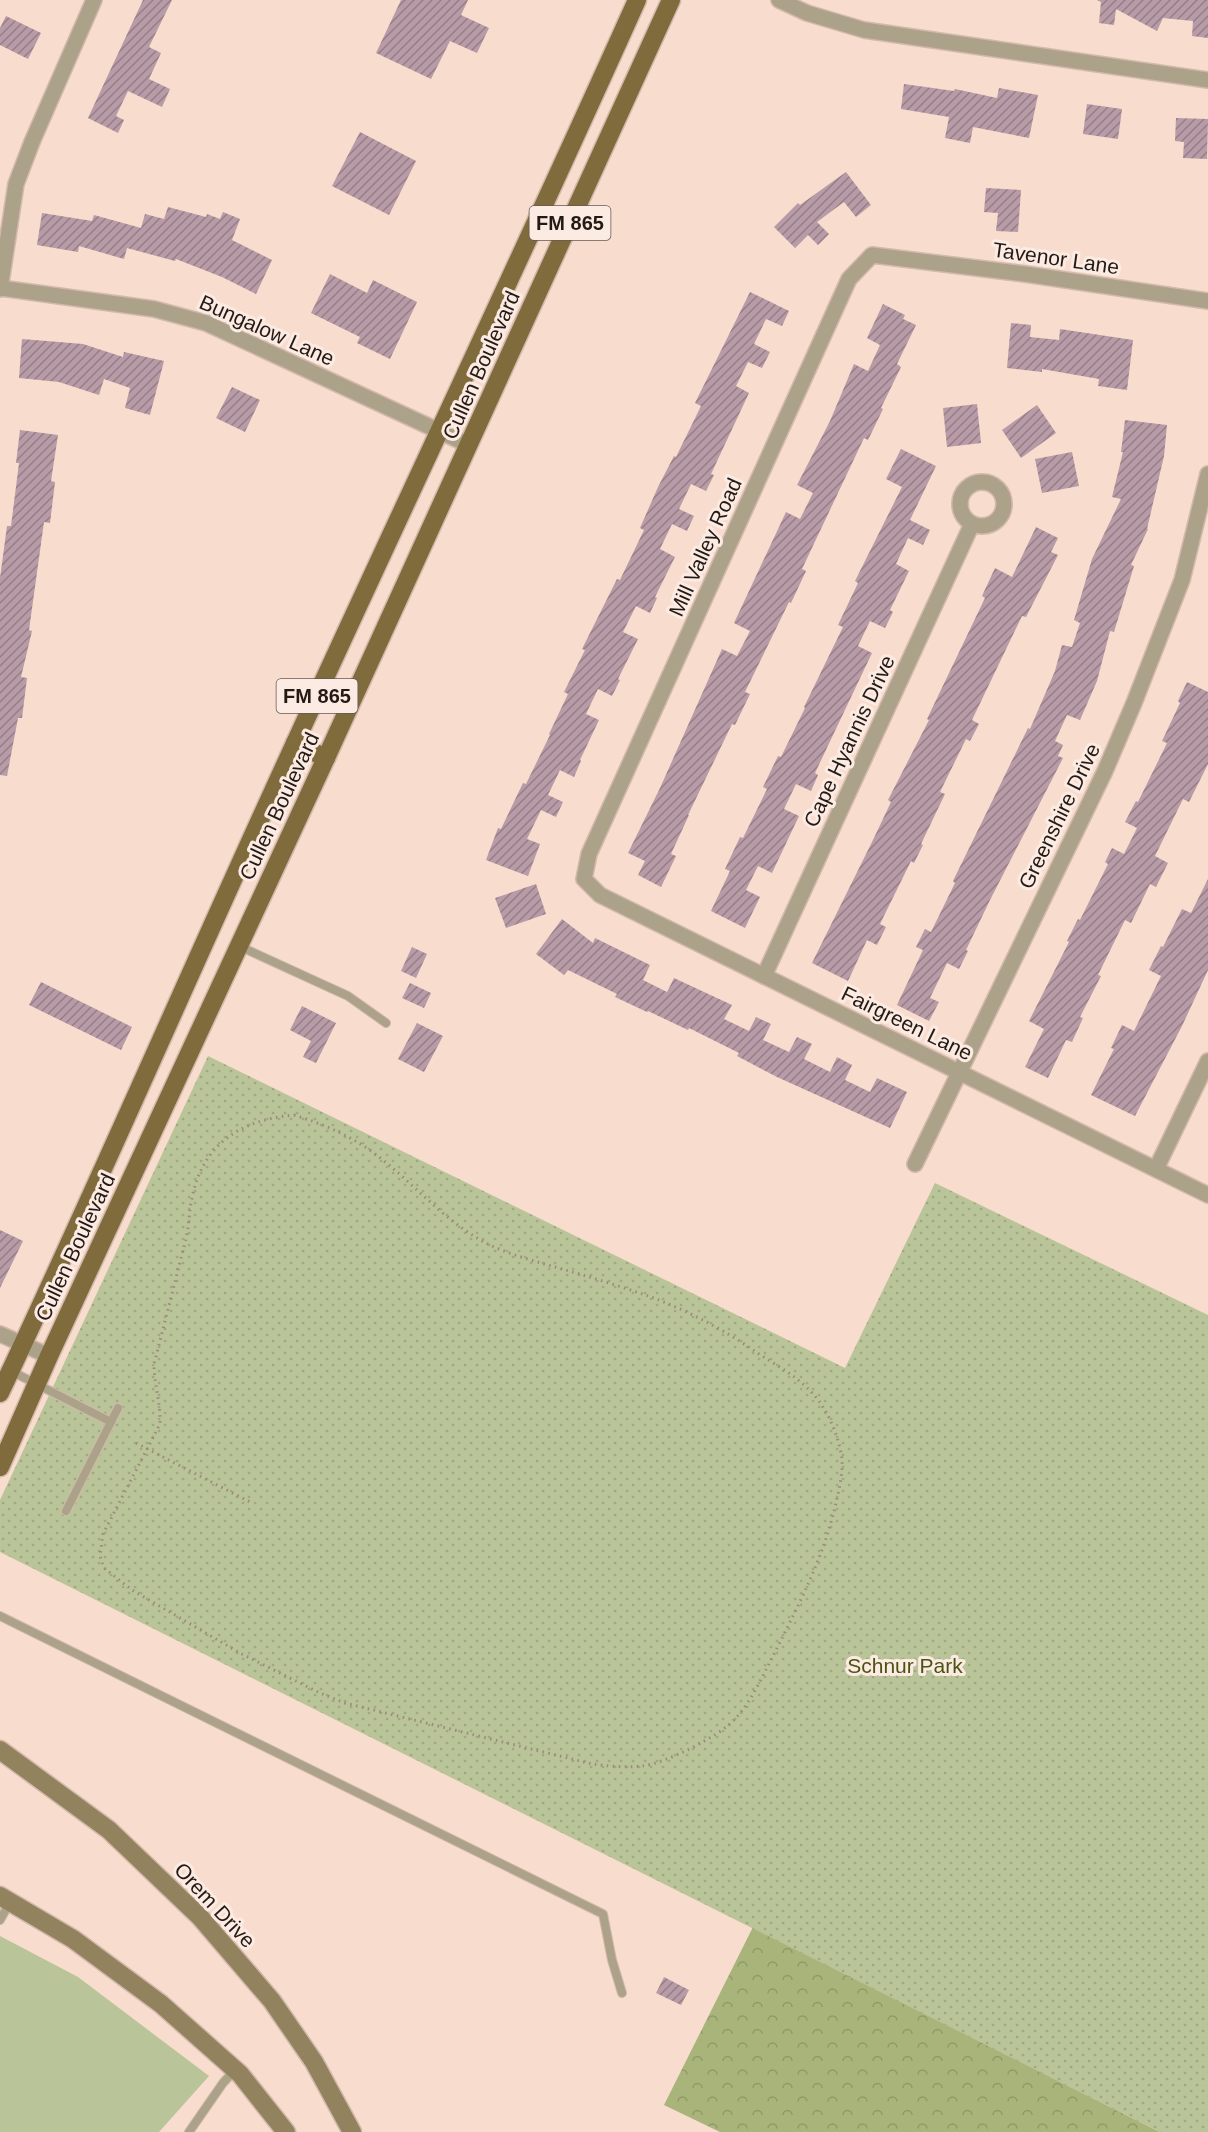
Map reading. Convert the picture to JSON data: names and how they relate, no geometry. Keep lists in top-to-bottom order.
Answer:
{
  "streets": {
    "main road": ["FM 865", "Cullen Boulevard", "Orem Drive"],
    "street": [
      "Tavenor Lane",
      "Bungalow Lane",
      "Mill Valley Road",
      "Cape Hyannis Drive",
      "Greenshire Drive",
      "Fairgreen Lane"
    ]
  },
  "crossings": [
    ["Tavenor Lane", "Mill Valley Road"],
    ["Bungalow Lane", "Cullen Boulevard"],
    ["Mill Valley Road", "Fairgreen Lane"],
    ["Cape Hyannis Drive", "Fairgreen Lane"],
    ["Greenshire Drive", "Fairgreen Lane"]
  ],
  "parks": ["Schnur Park"]
}
